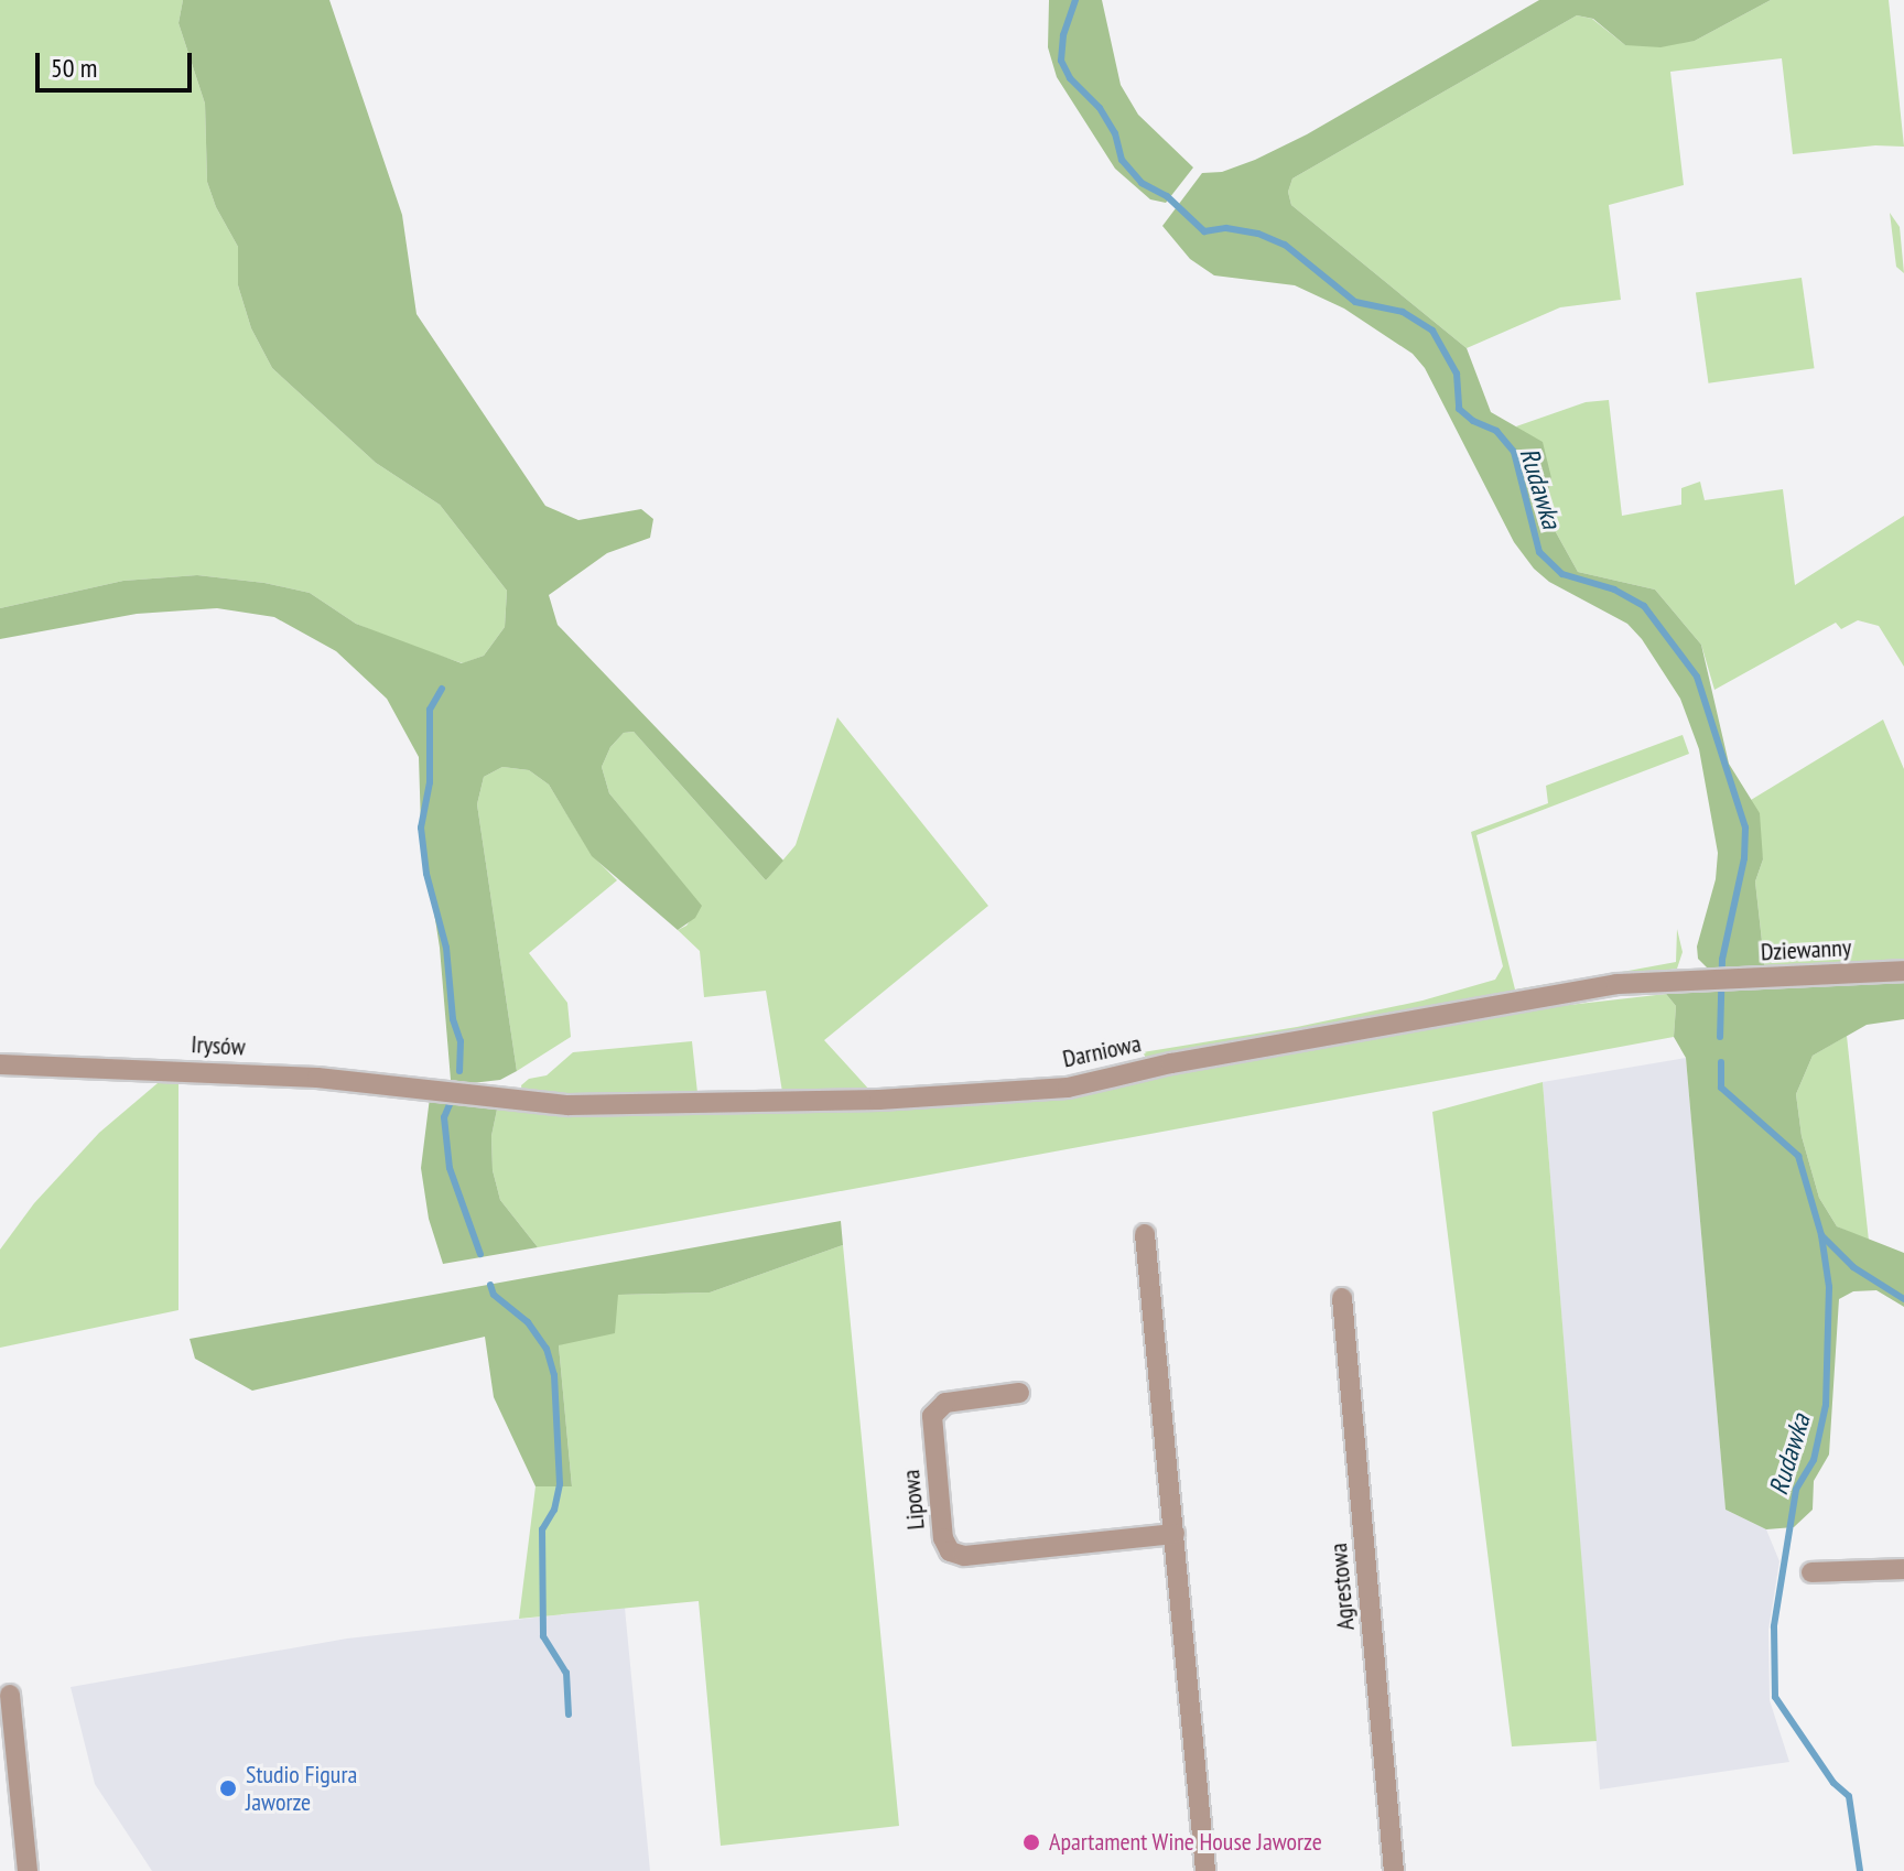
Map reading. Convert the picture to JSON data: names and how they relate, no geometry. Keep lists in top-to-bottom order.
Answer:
{
  "streets": {
    "street": [
      "Dziewanny",
      "Irysów",
      "Darniowa",
      "Lipowa",
      "Agrestowa"
    ]
  },
  "crossings": [
    ["Dziewanny", "Darniowa"],
    ["Irysów", "Darniowa"]
  ],
  "water": ["Rudawka"],
  "places": ["Studio Figura Jaworze", "Apartament Wine House Jaworze"],
  "scale_bar": "50 m"
}
